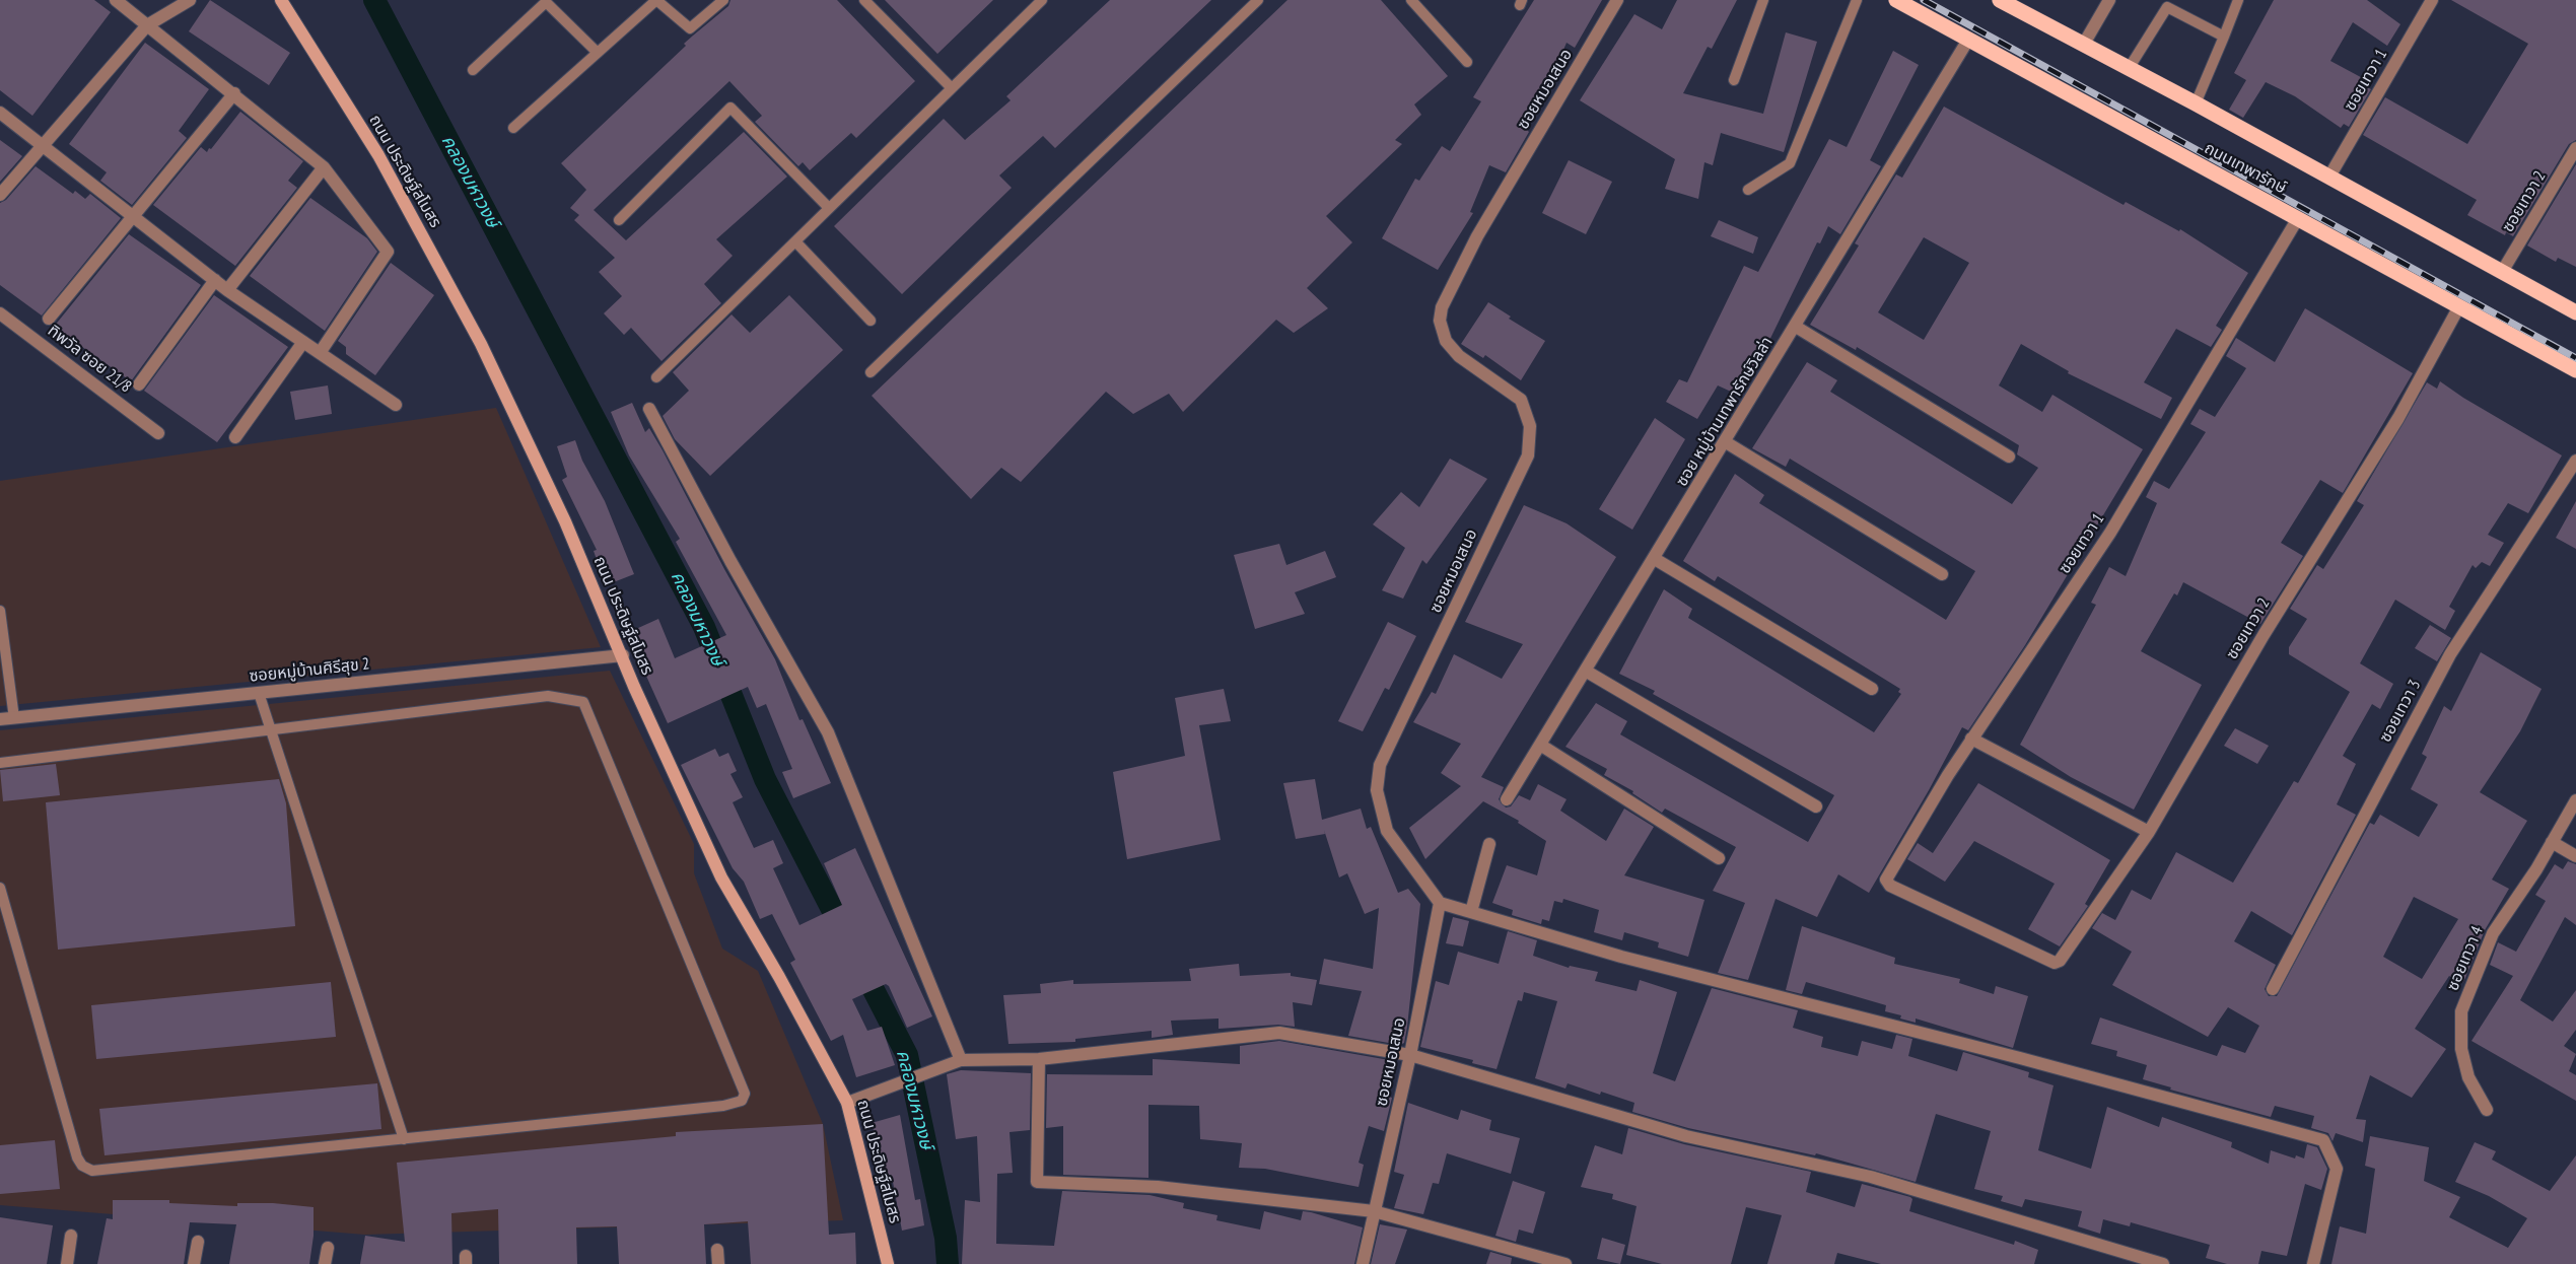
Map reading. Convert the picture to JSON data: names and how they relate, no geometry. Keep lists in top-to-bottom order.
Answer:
{
  "streets": {
    "main road": ["ถนนเทพารักษ์"],
    "street": [
      "ซอยเทวา 1",
      "ซอยหมอเสนอ",
      "ถนน ประดิษฐ์สโมสร",
      "ซอยเทวา 2",
      "ทิพวัล ซอย 21/8",
      "ซอย หมู่บ้านเทพารักษ์วิลล่า",
      "ซอยหมู่บ้านศิรีสุข 2",
      "ซอยเทวา 3",
      "ซอยเทวา 4"
    ]
  },
  "crossings": [
    ["ซอยเทวา 1", "ถนนเทพารักษ์"],
    ["ซอยเทวา 1", "ซอยเทวา 2"],
    ["ถนนเทพารักษ์", "ซอยเทวา 2"],
    ["ถนนเทพารักษ์", "ซอย หมู่บ้านเทพารักษ์วิลล่า"],
    ["ถนน ประดิษฐ์สโมสร", "ซอยหมู่บ้านศิรีสุข 2"]
  ],
  "water": ["คลองมหาวงษ์"]
}
